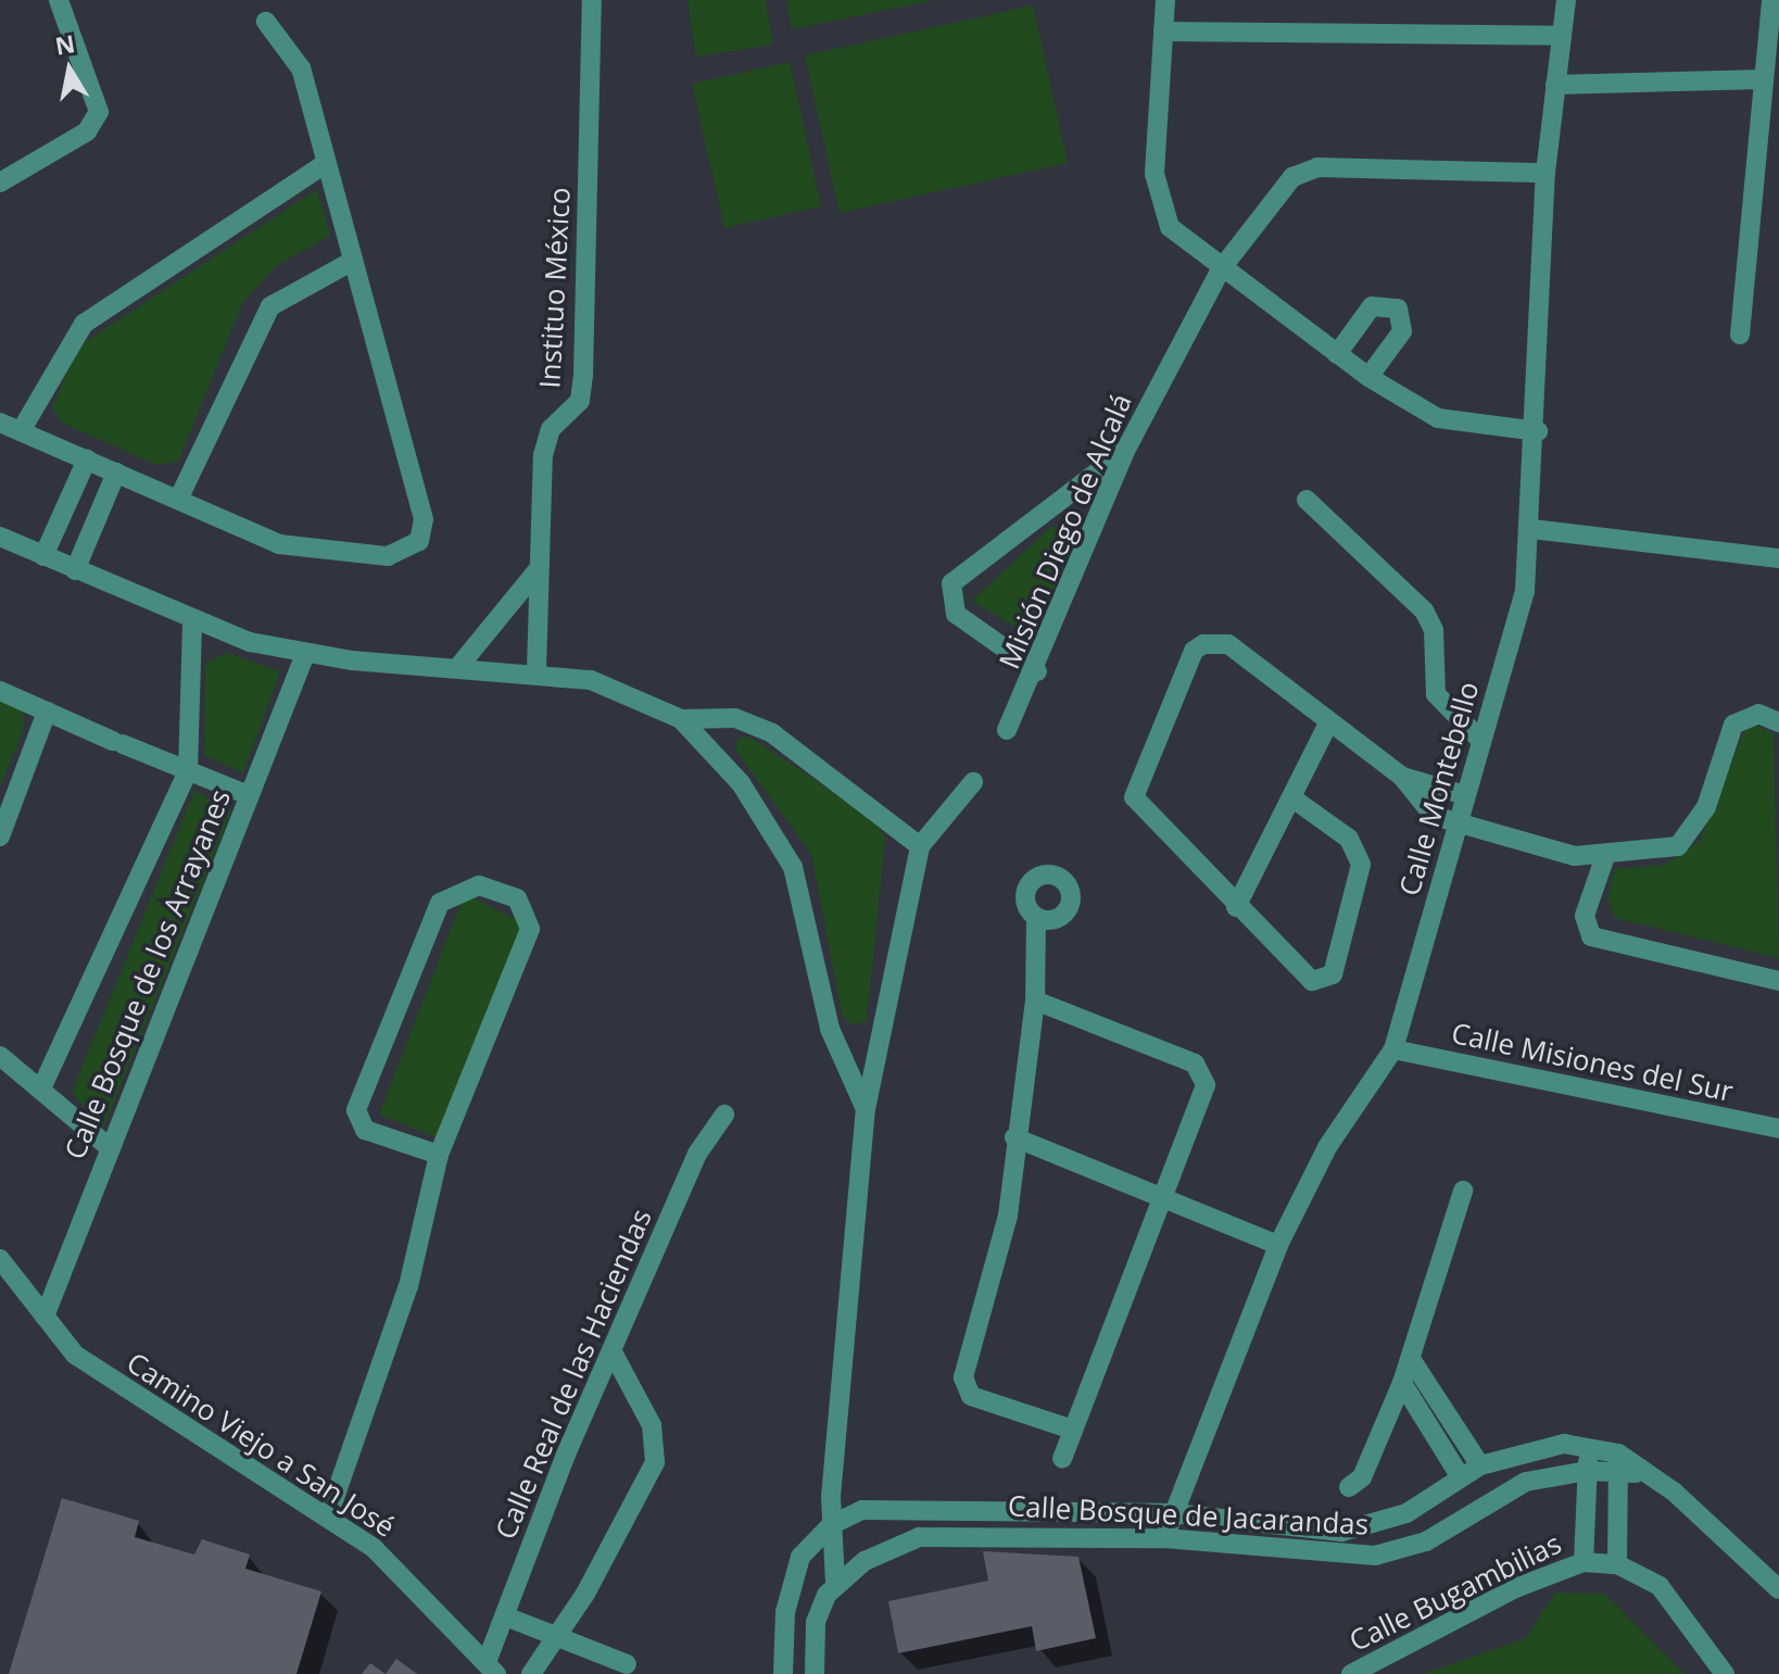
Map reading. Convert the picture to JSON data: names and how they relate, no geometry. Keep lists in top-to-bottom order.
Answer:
{
  "streets": {
    "street": [
      "Instituo México",
      "Misión Diego de Alcalá",
      "Calle Montebello",
      "Calle Bosque de los Arrayanes",
      "Calle Misiones del Sur",
      "Calle Real de las Haciendas",
      "Camino Viejo a San José",
      "Calle Bosque de Jacarandas",
      "Calle Bugambilias"
    ]
  },
  "crossings": [
    ["Misión Diego de Alcalá", "Calle Montebello"],
    ["Calle Montebello", "Calle Misiones del Sur"],
    ["Calle Montebello", "Calle Bosque de Jacarandas"],
    ["Calle Bosque de los Arrayanes", "Camino Viejo a San José"],
    ["Calle Real de las Haciendas", "Camino Viejo a San José"]
  ],
  "north": "top"
}
